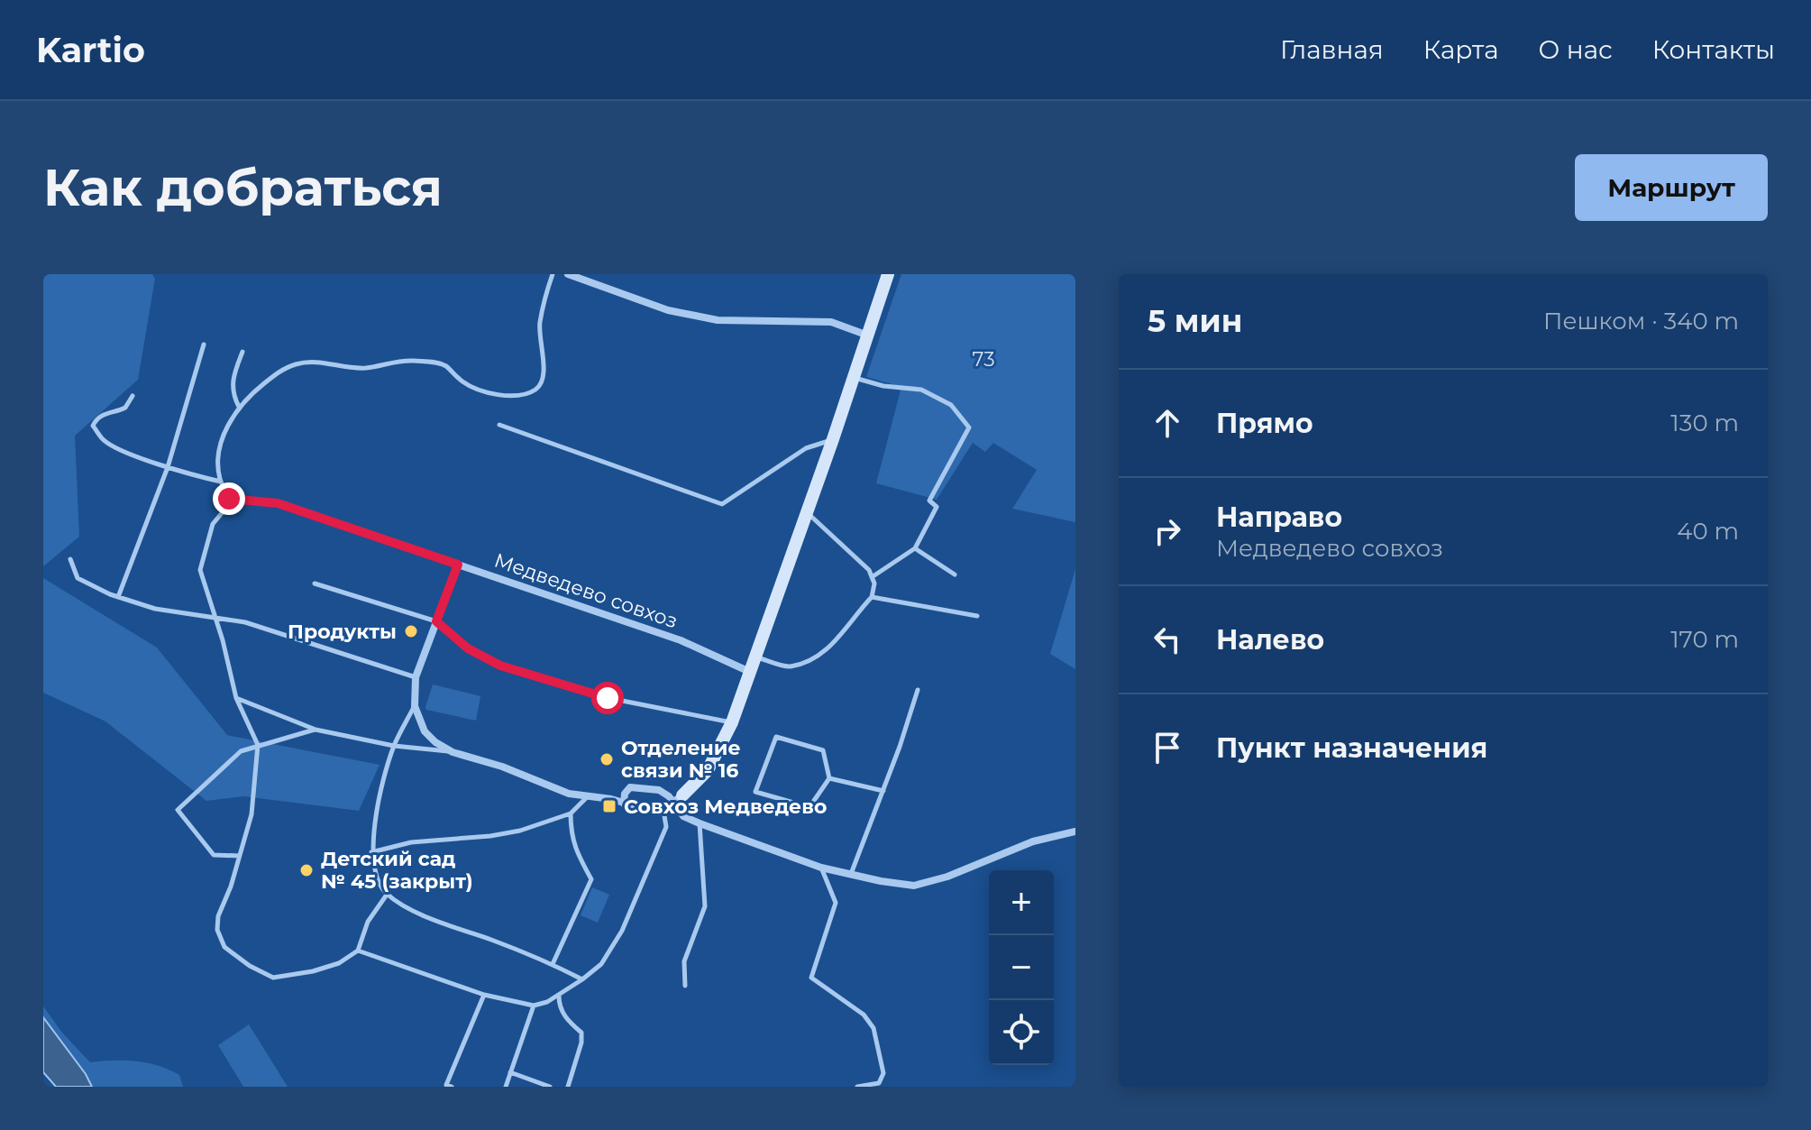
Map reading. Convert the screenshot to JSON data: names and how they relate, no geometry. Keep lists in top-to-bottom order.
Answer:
{
  "streets": {
    "street": ["Медведево совхоз"]
  },
  "parks": ["73"],
  "places": {
    "other": ["Продукты", "Отделение связи № 16", "Детский сад № 45 (закрыт)"],
    "transit": ["Совхоз Медведево"]
  },
  "page": {
    "header": "Kartio",
    "nav": [
      "Главная",
      "Карта",
      "О нас",
      "Контакты"
    ],
    "buttons": "Маршрут",
    "title": "Как добраться",
    "heading": ["5 мин", "Пешком · 340 m"],
    "list": [
      ["Прямо", "130 m"],
      ["Направо", "Медведево совхоз", "40 m"],
      ["Налево", "170 m"],
      "Пункт назначения"
    ],
    "map_buttons": ["+", "−"]
  }
}
